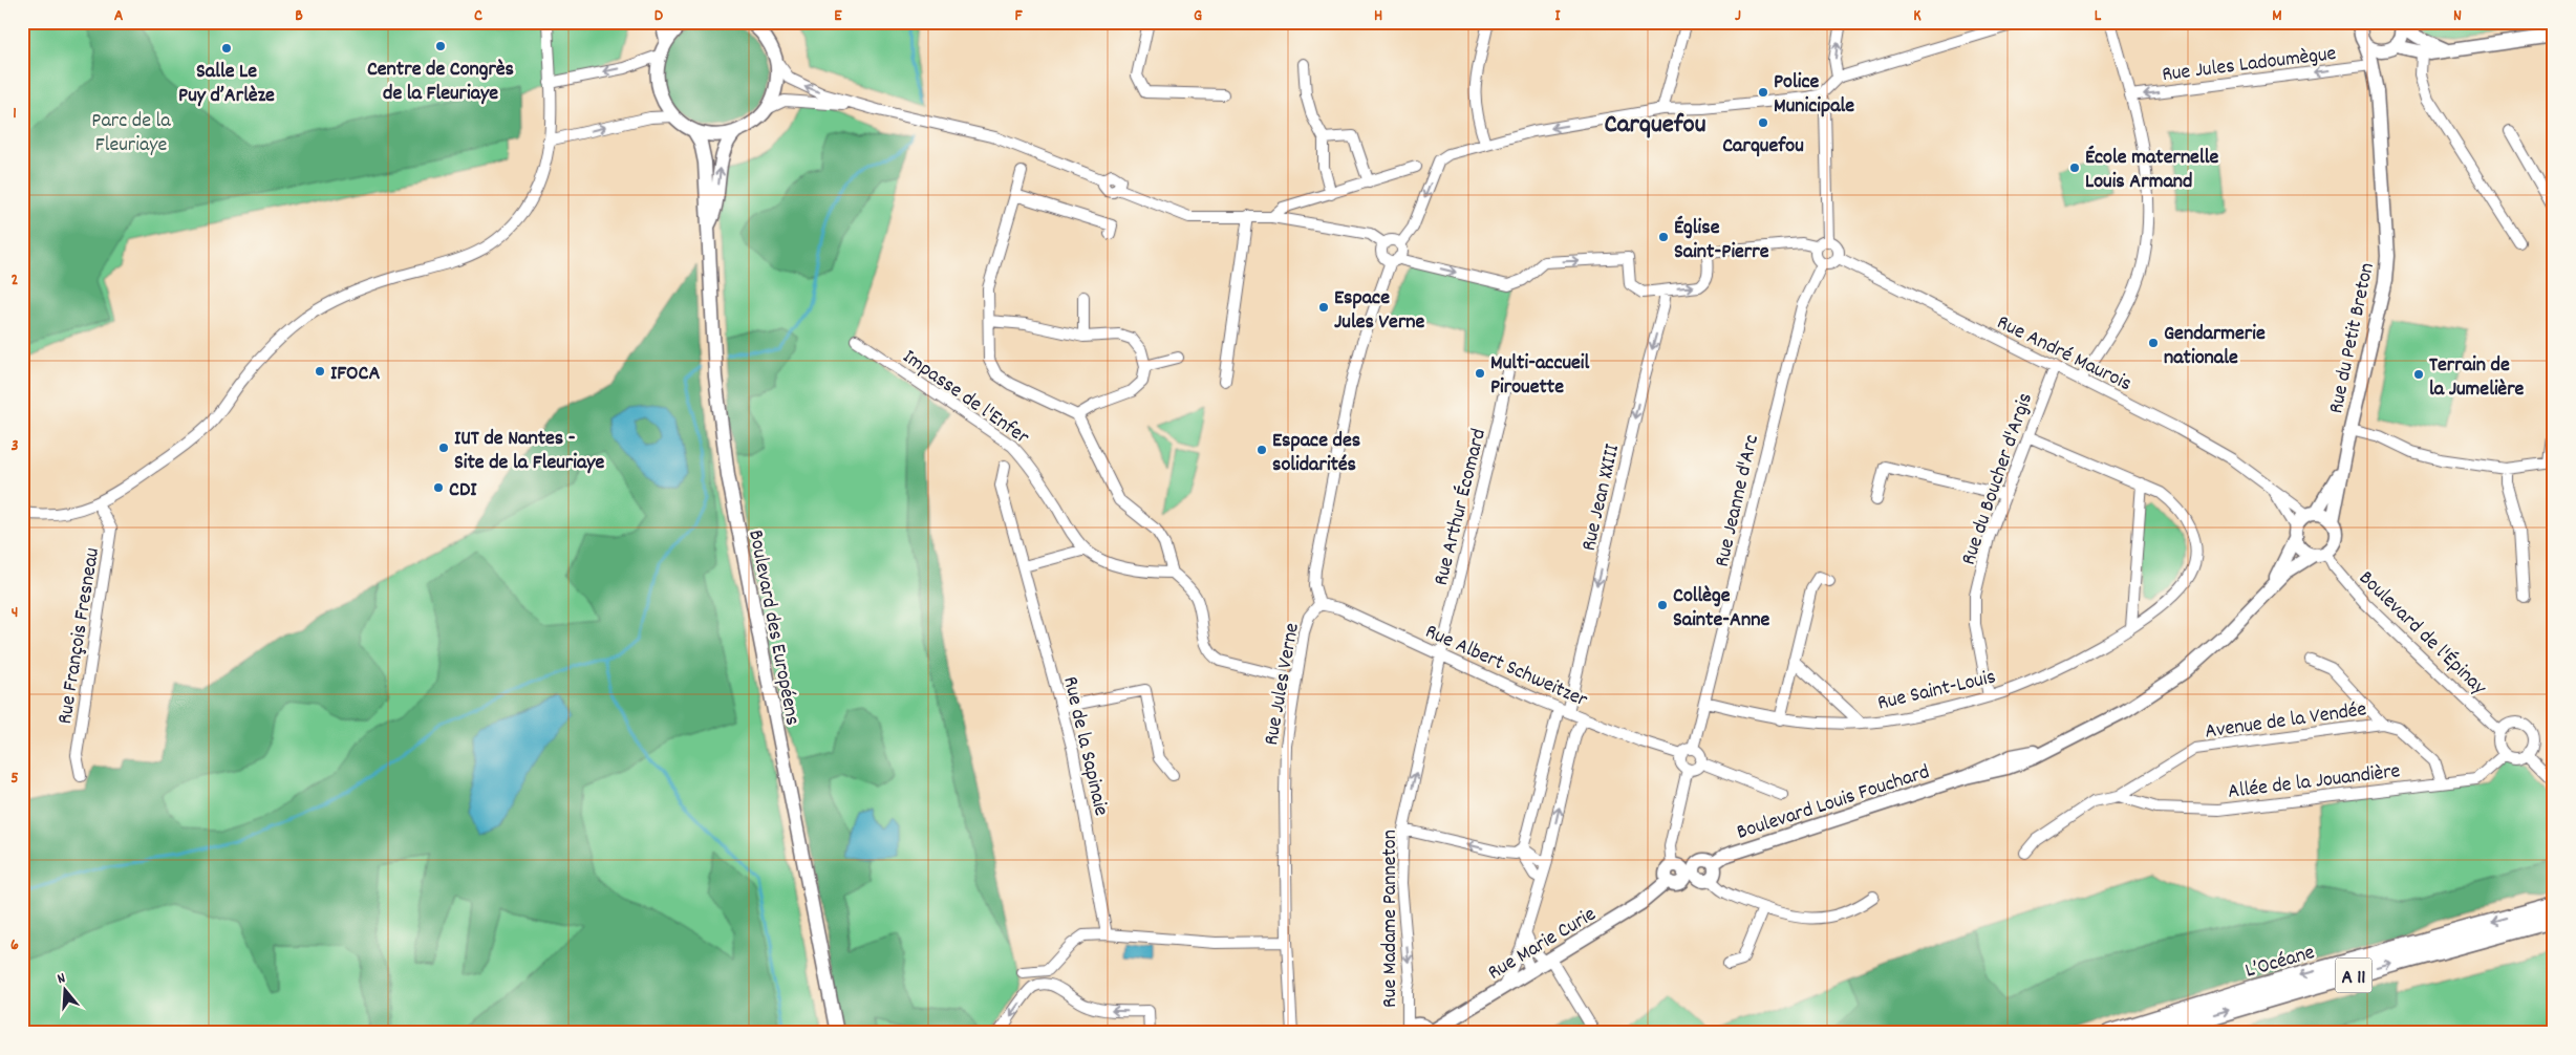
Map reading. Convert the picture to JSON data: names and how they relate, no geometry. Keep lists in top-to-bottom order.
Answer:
{
  "streets": {
    "highway": ["L’Océane", "A 11"],
    "main road": [
      "Rue du Petit Breton",
      "Boulevard des Européens",
      "Boulevard Louis Fouchard",
      "Rue Marie Curie"
    ],
    "street": [
      "Rue Jules Ladoumègue",
      "Rue André Maurois",
      "Impasse de l'Enfer",
      "Rue du Boucher d'Argis",
      "Rue Jean XXIII",
      "Rue Jeanne d'Arc",
      "Rue Arthur Écomard",
      "Boulevard de l'Épinay",
      "Rue François Fresneau",
      "Rue Albert Schweitzer",
      "Rue Jules Verne",
      "Rue Saint-Louis",
      "Avenue de la Vendée",
      "Rue de la Sapinaie",
      "Allée de la Jouandière",
      "Rue Madame Panneton"
    ]
  },
  "crossings": [
    ["Rue Jules Ladoumègue", "Rue du Petit Breton"],
    ["Rue du Petit Breton", "Rue André Maurois"],
    ["Rue du Petit Breton", "Boulevard de l'Épinay"],
    ["Rue du Petit Breton", "Boulevard Louis Fouchard"],
    ["Rue André Maurois", "Rue du Boucher d'Argis"],
    ["Rue André Maurois", "Rue Jeanne d'Arc"],
    ["Rue André Maurois", "Boulevard de l'Épinay"],
    ["Rue André Maurois", "Boulevard Louis Fouchard"],
    ["Rue du Boucher d'Argis", "Rue Saint-Louis"],
    ["Rue Jean XXIII", "Rue Albert Schweitzer"],
    ["Rue Jeanne d'Arc", "Rue Albert Schweitzer"],
    ["Rue Jeanne d'Arc", "Rue Saint-Louis"],
    ["Rue Arthur Écomard", "Rue Albert Schweitzer"],
    ["Rue Arthur Écomard", "Rue Madame Panneton"],
    ["Boulevard de l'Épinay", "Allée de la Jouandière"],
    ["Boulevard de l'Épinay", "Boulevard Louis Fouchard"],
    ["Rue Albert Schweitzer", "Rue Jules Verne"],
    ["Rue Albert Schweitzer", "Rue Madame Panneton"],
    ["Avenue de la Vendée", "Allée de la Jouandière"],
    ["Boulevard Louis Fouchard", "Rue Marie Curie"]
  ],
  "one_way": ["Rue Jules Ladoumègue", "Rue Jean XXIII"],
  "districts": ["Carquefou"],
  "parks": ["Parc de la Fleuriaye"],
  "places": [
    "Centre de Congrès de la Fleuriaye",
    "Salle Le Puy d’Arlèze",
    "Police Municipale",
    "Carquefou",
    "École maternelle Louis Armand",
    "Église Saint-Pierre",
    "Espace Jules Verne",
    "Gendarmerie nationale",
    "IFOCA",
    "Multi-accueil Pirouette",
    "Terrain de la Jumelière",
    "IUT de Nantes - Site de la Fleuriaye",
    "Espace des solidarités",
    "CDI",
    "Collège Sainte-Anne"
  ],
  "north": "top",
  "grid": {
    "columns": [
      "A",
      "B",
      "C",
      "D",
      "E",
      "F",
      "G",
      "H",
      "I",
      "J",
      "K",
      "L",
      "M",
      "N"
    ],
    "rows": [
      "1",
      "2",
      "3",
      "4",
      "5",
      "6"
    ]
  }
}
